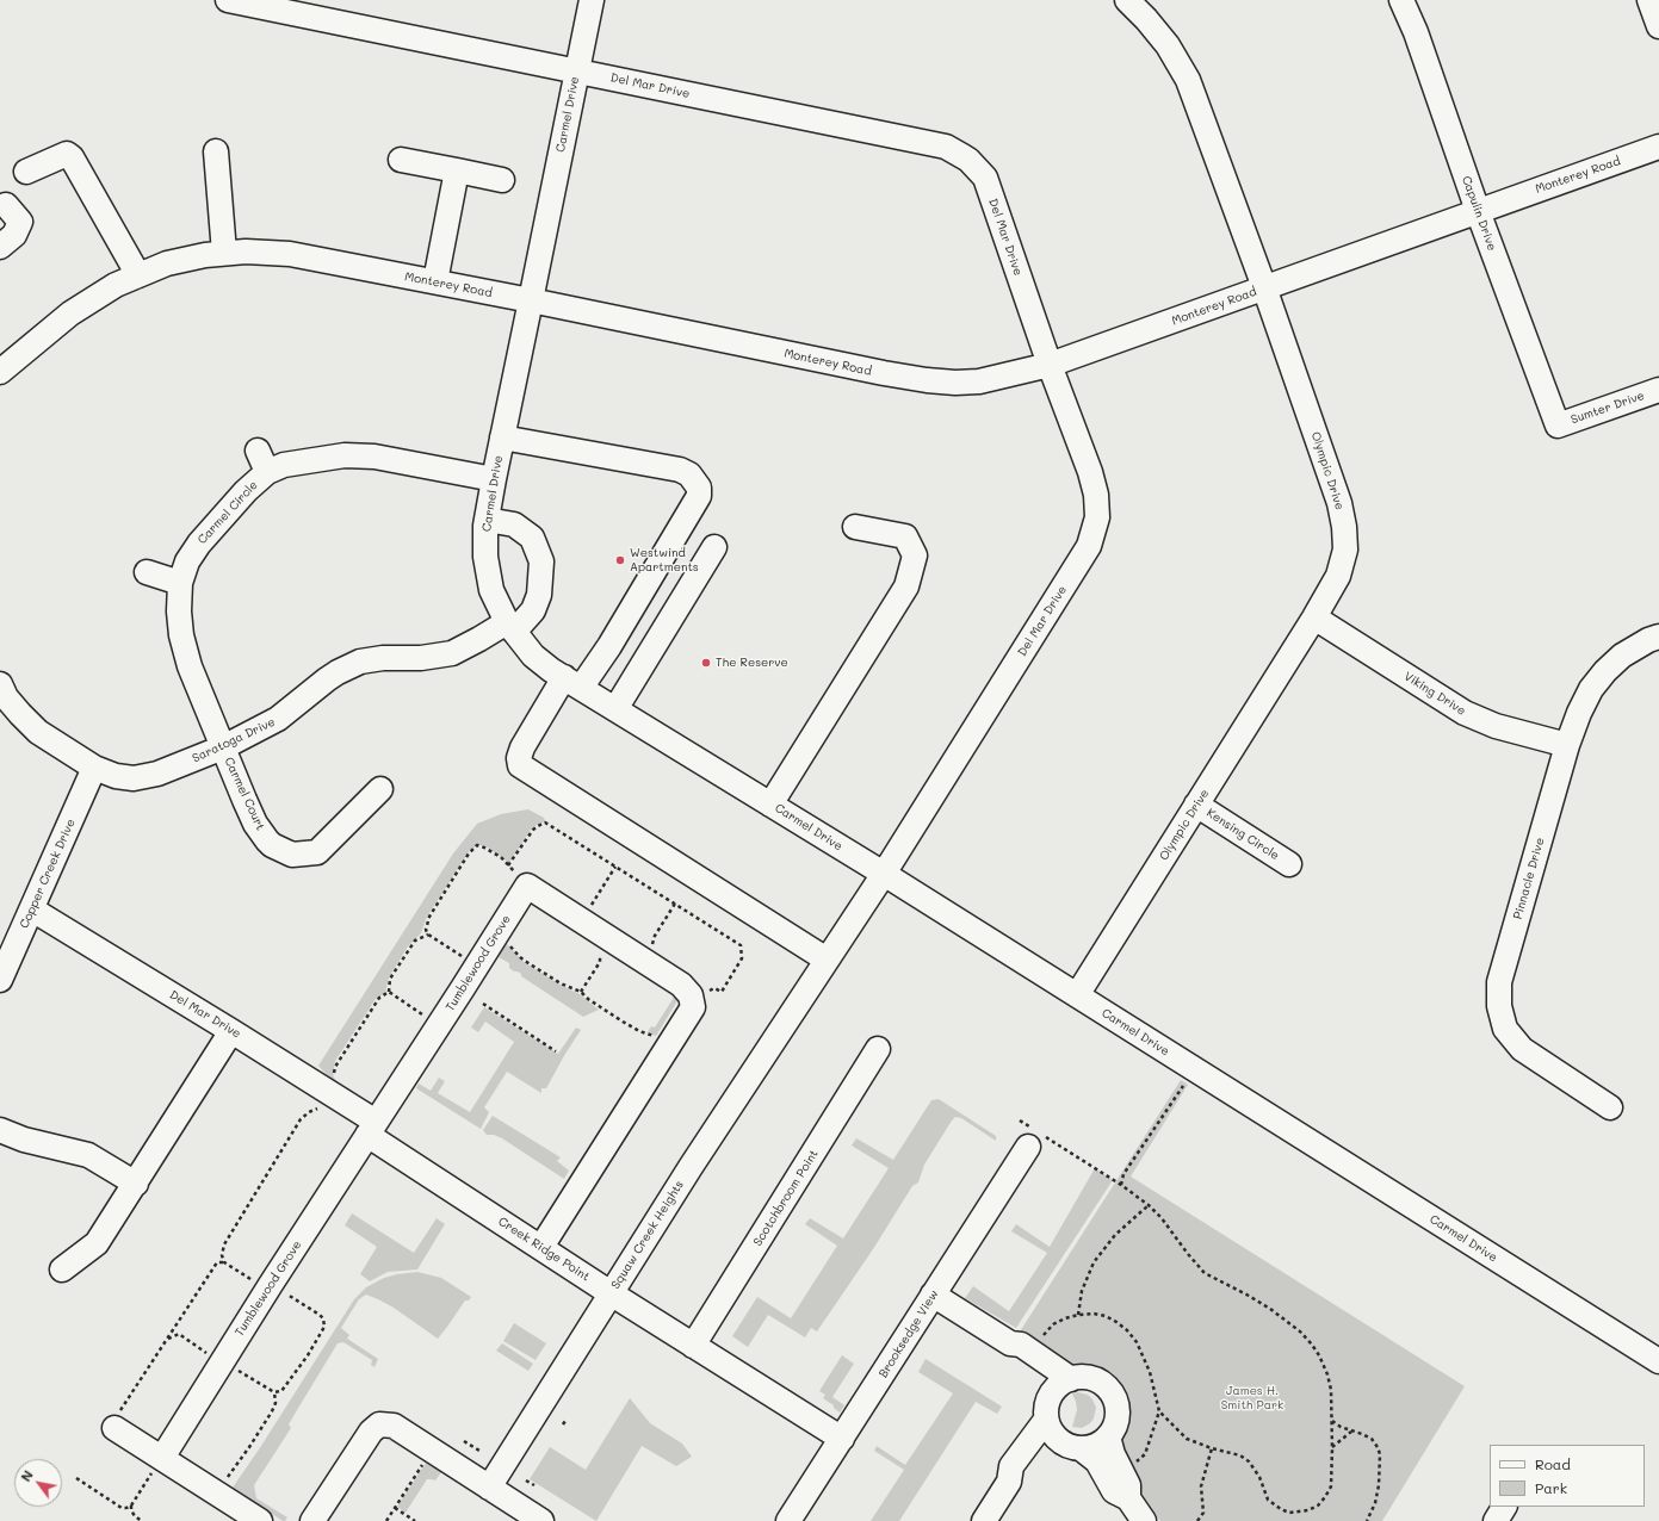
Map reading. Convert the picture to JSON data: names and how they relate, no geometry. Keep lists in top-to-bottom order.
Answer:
{
  "streets": {
    "street": [
      "Del Mar Drive",
      "Carmel Drive",
      "Monterey Road",
      "Capulin Drive",
      "Sumter Drive",
      "Olympic Drive",
      "Carmel Circle",
      "Viking Drive",
      "Saratoga Drive",
      "Carmel Court",
      "Kensing Circle",
      "Copper Creek Drive",
      "Pinnacle Drive",
      "Tumblewood Grove",
      "Scotchbroom Point",
      "Squaw Creek Heights",
      "Creek Ridge Point",
      "Brooksedge View"
    ]
  },
  "crossings": [
    ["Del Mar Drive", "Carmel Drive"],
    ["Del Mar Drive", "Monterey Road"],
    ["Del Mar Drive", "Copper Creek Drive"],
    ["Del Mar Drive", "Tumblewood Grove"],
    ["Del Mar Drive", "Squaw Creek Heights"],
    ["Del Mar Drive", "Creek Ridge Point"],
    ["Carmel Drive", "Monterey Road"],
    ["Carmel Drive", "Olympic Drive"],
    ["Carmel Drive", "Carmel Circle"],
    ["Carmel Drive", "Saratoga Drive"],
    ["Monterey Road", "Capulin Drive"],
    ["Monterey Road", "Olympic Drive"],
    ["Capulin Drive", "Sumter Drive"],
    ["Olympic Drive", "Viking Drive"],
    ["Olympic Drive", "Kensing Circle"],
    ["Carmel Circle", "Saratoga Drive"],
    ["Carmel Circle", "Carmel Court"],
    ["Viking Drive", "Pinnacle Drive"],
    ["Saratoga Drive", "Carmel Court"],
    ["Saratoga Drive", "Copper Creek Drive"],
    ["Tumblewood Grove", "Creek Ridge Point"],
    ["Scotchbroom Point", "Creek Ridge Point"],
    ["Squaw Creek Heights", "Creek Ridge Point"],
    ["Creek Ridge Point", "Brooksedge View"]
  ],
  "parks": ["James H. Smith Park"],
  "places": ["Westwind Apartments", "The Reserve"],
  "legend": ["Road", "Park"],
  "north": "top left"
}
